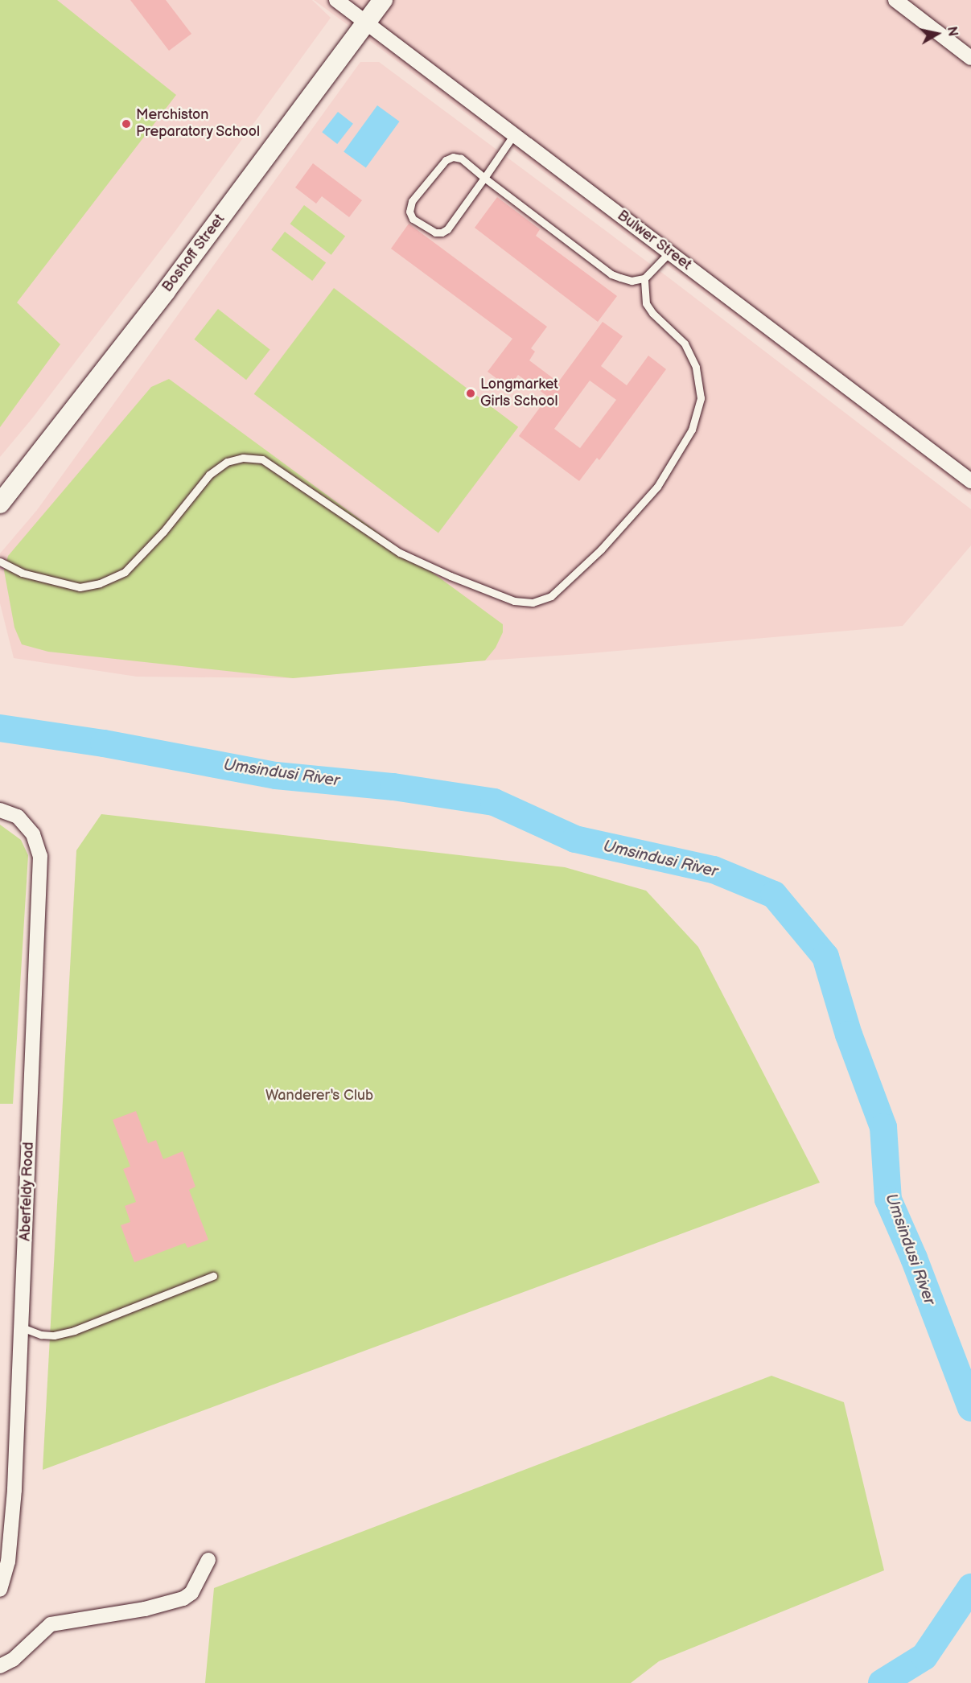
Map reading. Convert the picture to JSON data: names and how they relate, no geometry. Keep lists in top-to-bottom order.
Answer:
{
  "streets": {
    "main road": ["Boshoff Street"],
    "street": ["Bulwer Street", "Aberfeldy Road"]
  },
  "crossings": [
    ["Bulwer Street", "Boshoff Street"]
  ],
  "water": ["Umsindusi River"],
  "parks": ["Wanderer's Club"],
  "places": ["Merchiston Preparatory School", "Longmarket Girls School"],
  "north": "right"
}
